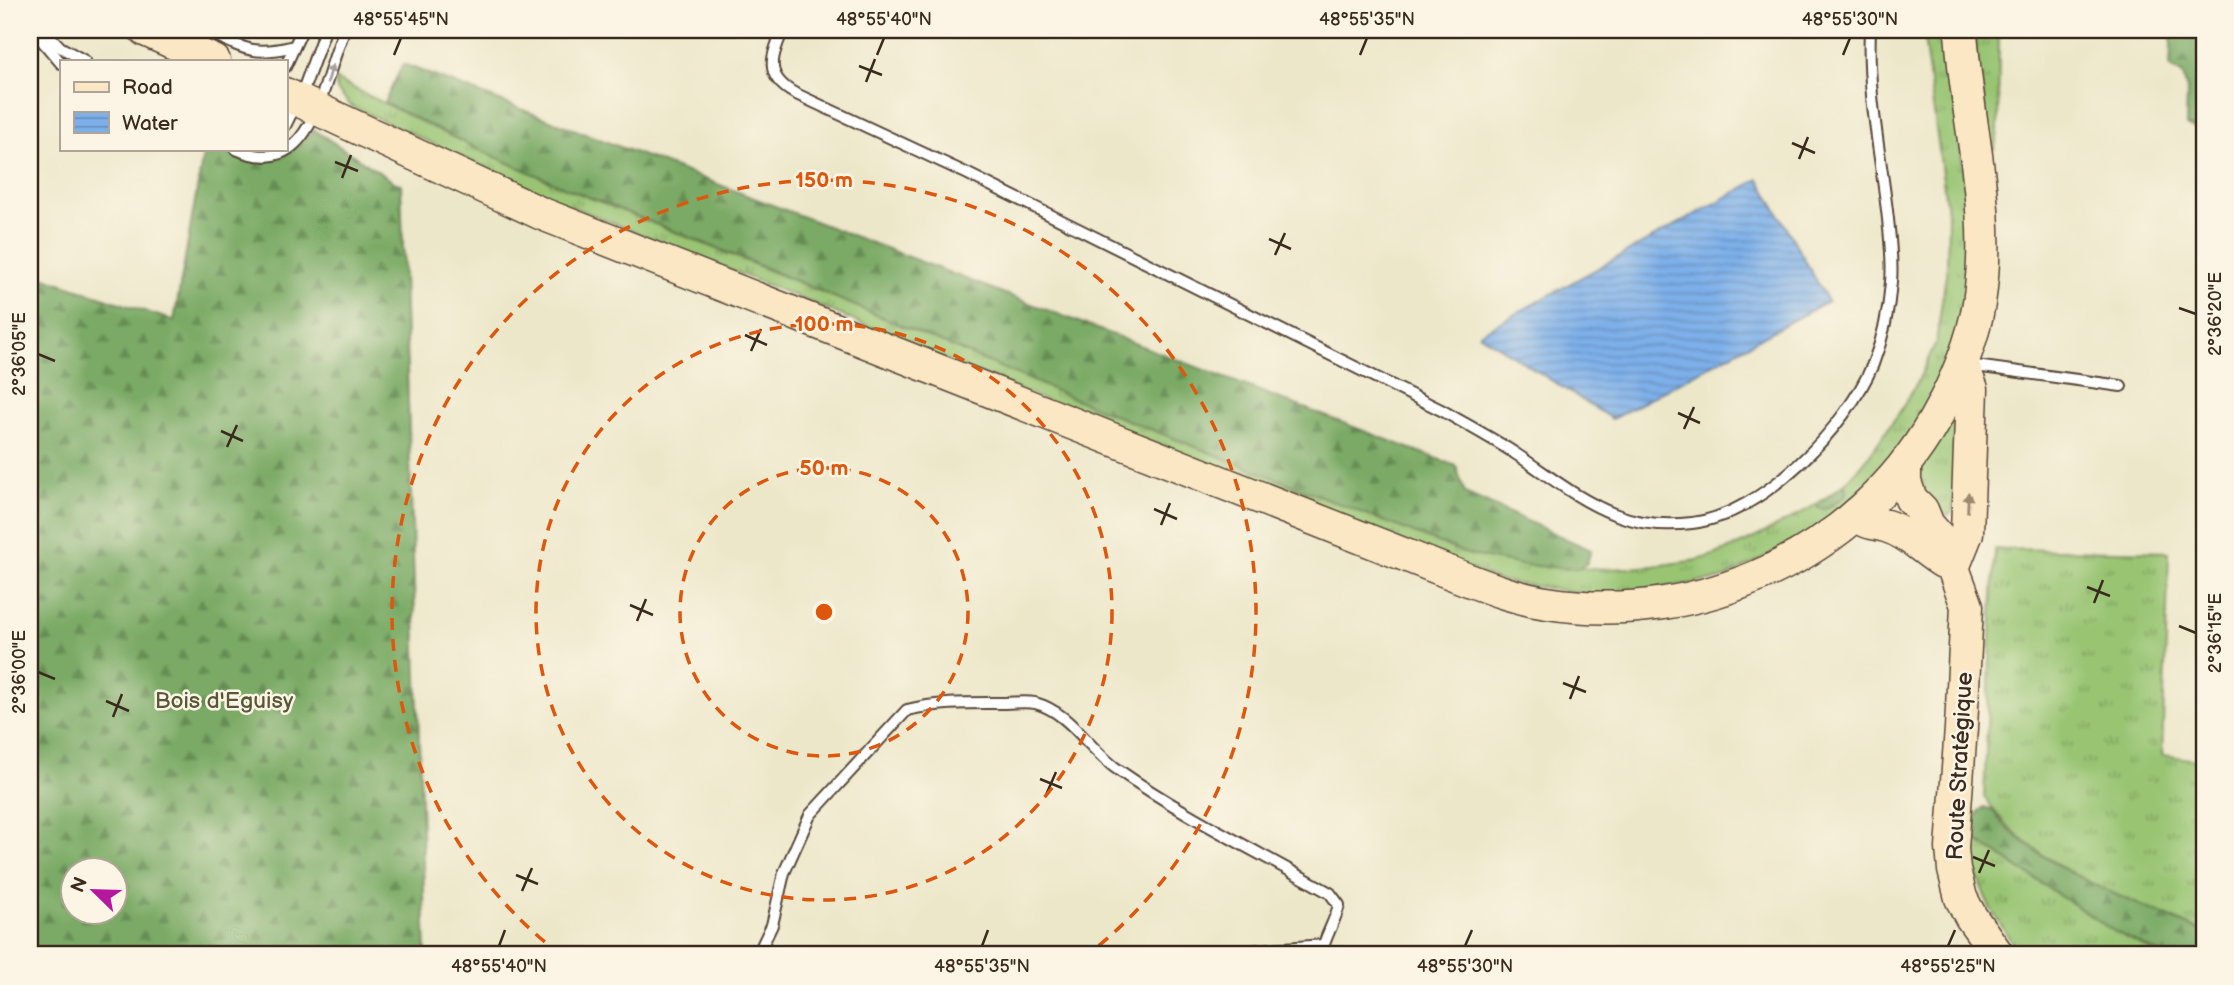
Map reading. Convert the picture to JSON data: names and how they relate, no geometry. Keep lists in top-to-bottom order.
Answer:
{
  "streets": {
    "main road": ["Route Stratégique"]
  },
  "parks": ["Bois d'Eguisy"],
  "legend": ["Road", "Water"],
  "north": "top left",
  "coordinates": [
    "48°55'45\"N",
    "48°55'40\"N",
    "48°55'35\"N",
    "48°55'30\"N",
    "2°36'20\"E",
    "2°36'05\"E",
    "2°36'15\"E",
    "2°36'00\"E",
    "48°55'25\"N"
  ],
  "rings": ["150 m", "100 m", "50 m"]
}
